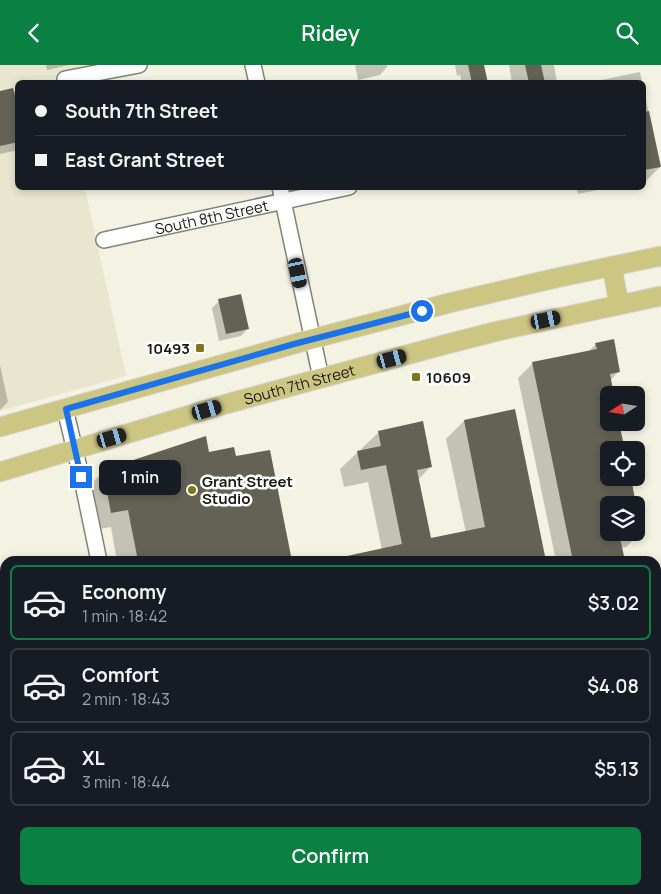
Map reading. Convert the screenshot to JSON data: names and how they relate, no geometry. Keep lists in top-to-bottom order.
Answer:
{
  "streets": {
    "main road": ["South 7th Street"],
    "street": ["South 8th Street"]
  },
  "places": {
    "transit": ["10493", "10609"],
    "other": ["Grant Street Studio"]
  },
  "north": "left",
  "page": {
    "header": "Ridey",
    "banner": ["South 7th Street", "East Grant Street"],
    "bubble": "1 min",
    "list": [
      {
        "name": "Economy",
        "note": "1 min · 18:42",
        "value": "$3.02"
      },
      {
        "name": "Comfort",
        "note": "2 min · 18:43",
        "value": "$4.08"
      },
      {
        "name": "XL",
        "note": "3 min · 18:44",
        "value": "$5.13"
      }
    ],
    "buttons": "Confirm"
  }
}
